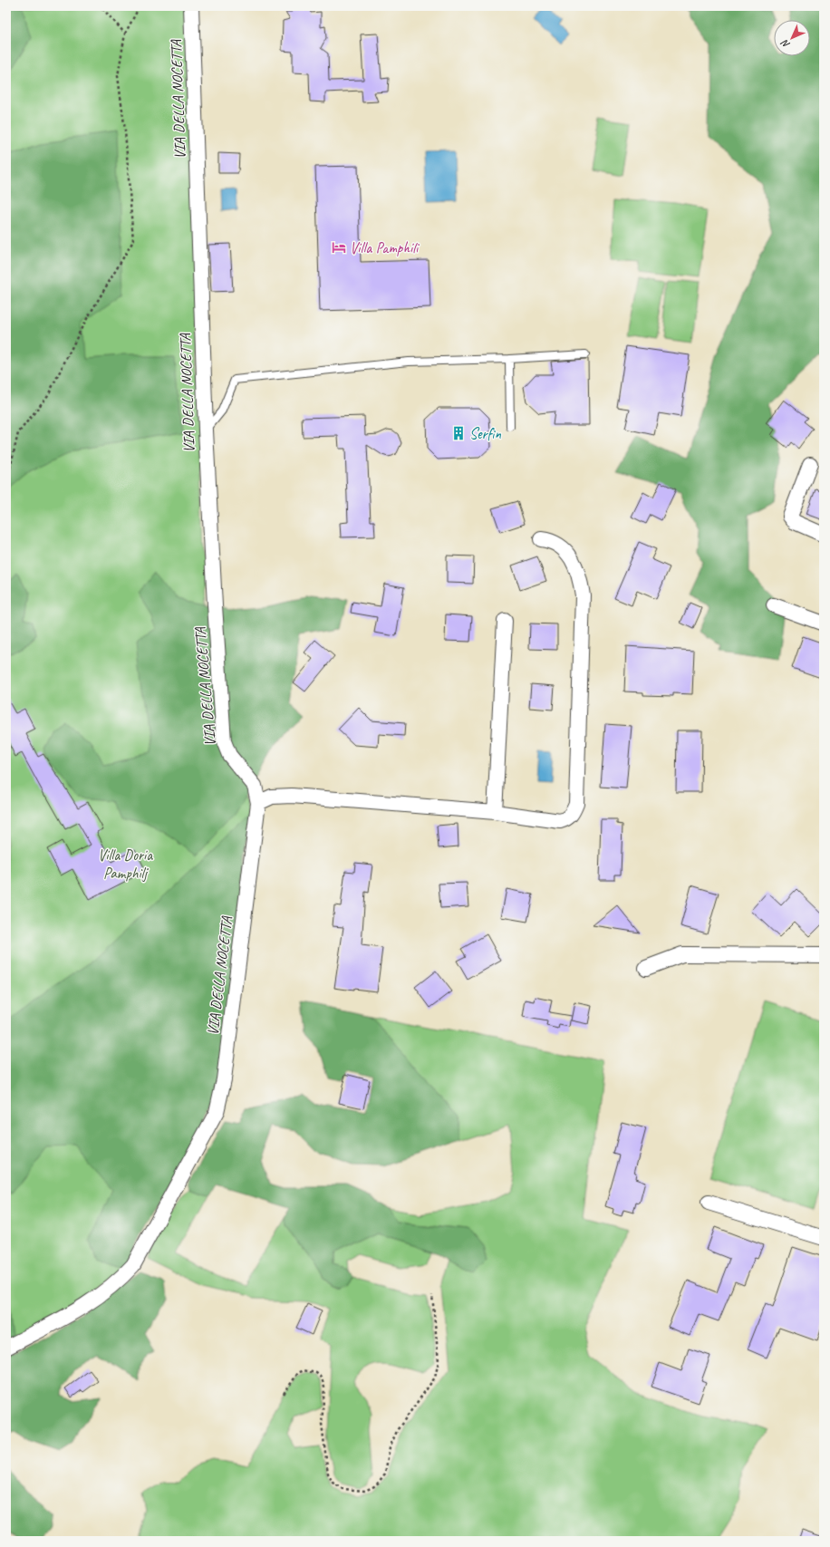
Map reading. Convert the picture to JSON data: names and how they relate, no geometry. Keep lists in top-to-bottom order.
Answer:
{
  "streets": {
    "street": ["VIA DELLA NOCETTA"]
  },
  "parks": ["Villa Doria Pamphilj"],
  "places": {
    "hotel": ["Villa Pamphili"],
    "building": ["Serfin"]
  },
  "north": "bottom left"
}
